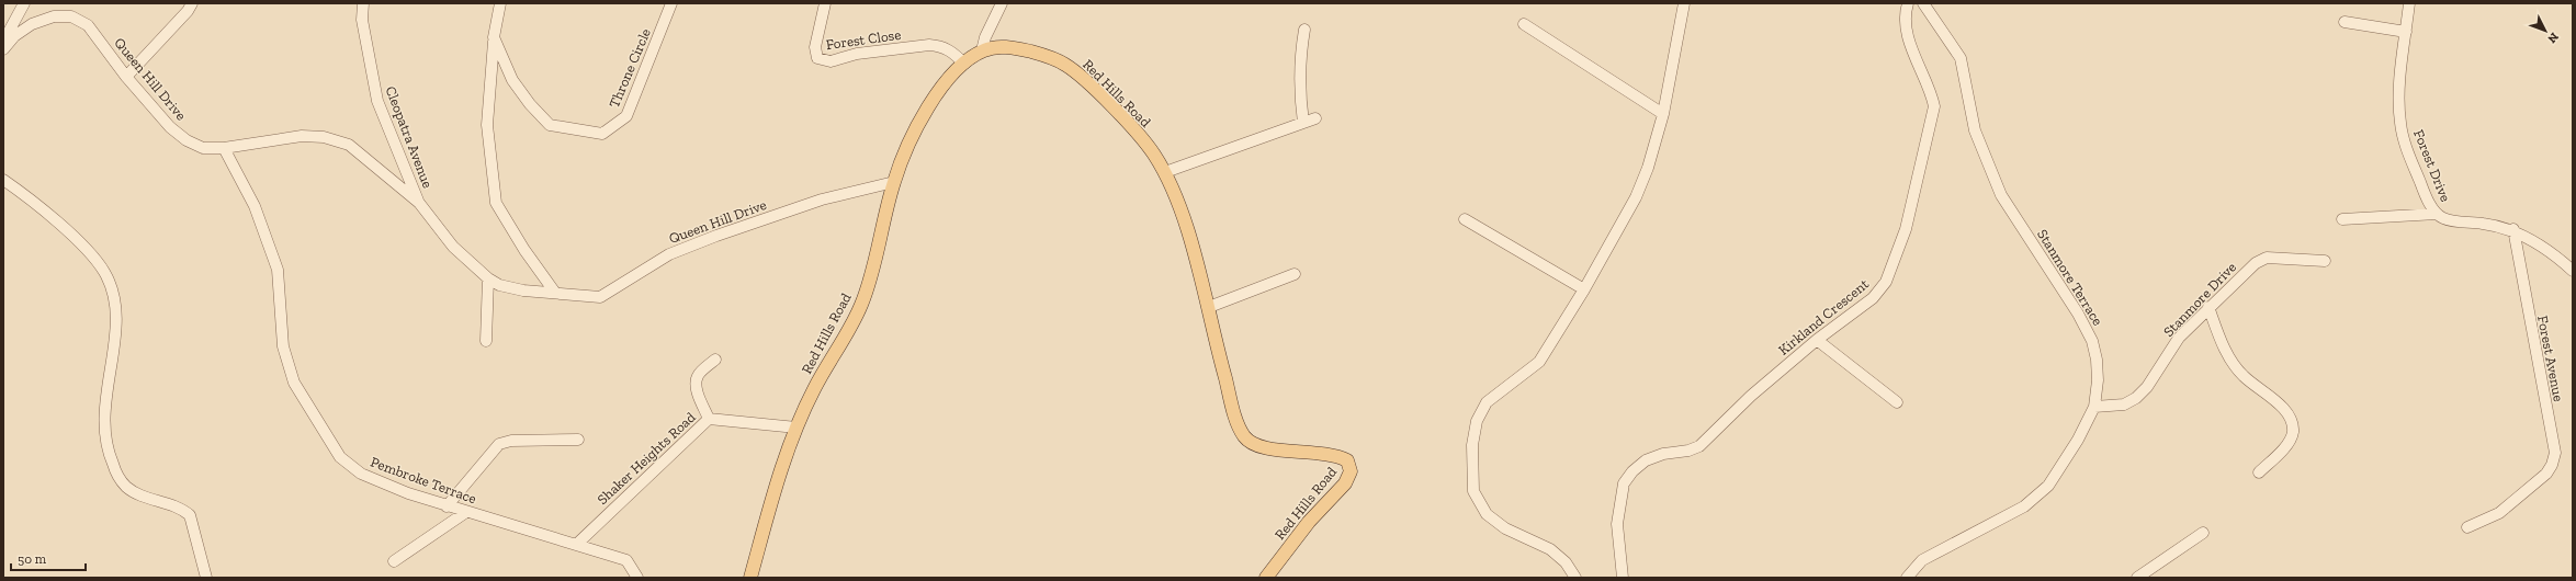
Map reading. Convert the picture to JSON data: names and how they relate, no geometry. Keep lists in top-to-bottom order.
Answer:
{
  "streets": {
    "main road": ["Red Hills Road"],
    "street": [
      "Forest Close",
      "Throne Circle",
      "Queen Hill Drive",
      "Cleopatra Avenue",
      "Forest Drive",
      "Stanmore Terrace",
      "Stanmore Drive",
      "Kirkland Crescent",
      "Forest Avenue",
      "Shaker Heights Road",
      "Pembroke Terrace"
    ]
  },
  "crossings": [
    ["Forest Close", "Red Hills Road"],
    ["Queen Hill Drive", "Red Hills Road"],
    ["Queen Hill Drive", "Cleopatra Avenue"],
    ["Queen Hill Drive", "Pembroke Terrace"],
    ["Red Hills Road", "Shaker Heights Road"],
    ["Forest Drive", "Forest Avenue"],
    ["Stanmore Terrace", "Stanmore Drive"],
    ["Shaker Heights Road", "Pembroke Terrace"]
  ],
  "scale_bar": "50 m",
  "north": "bottom right"
}
